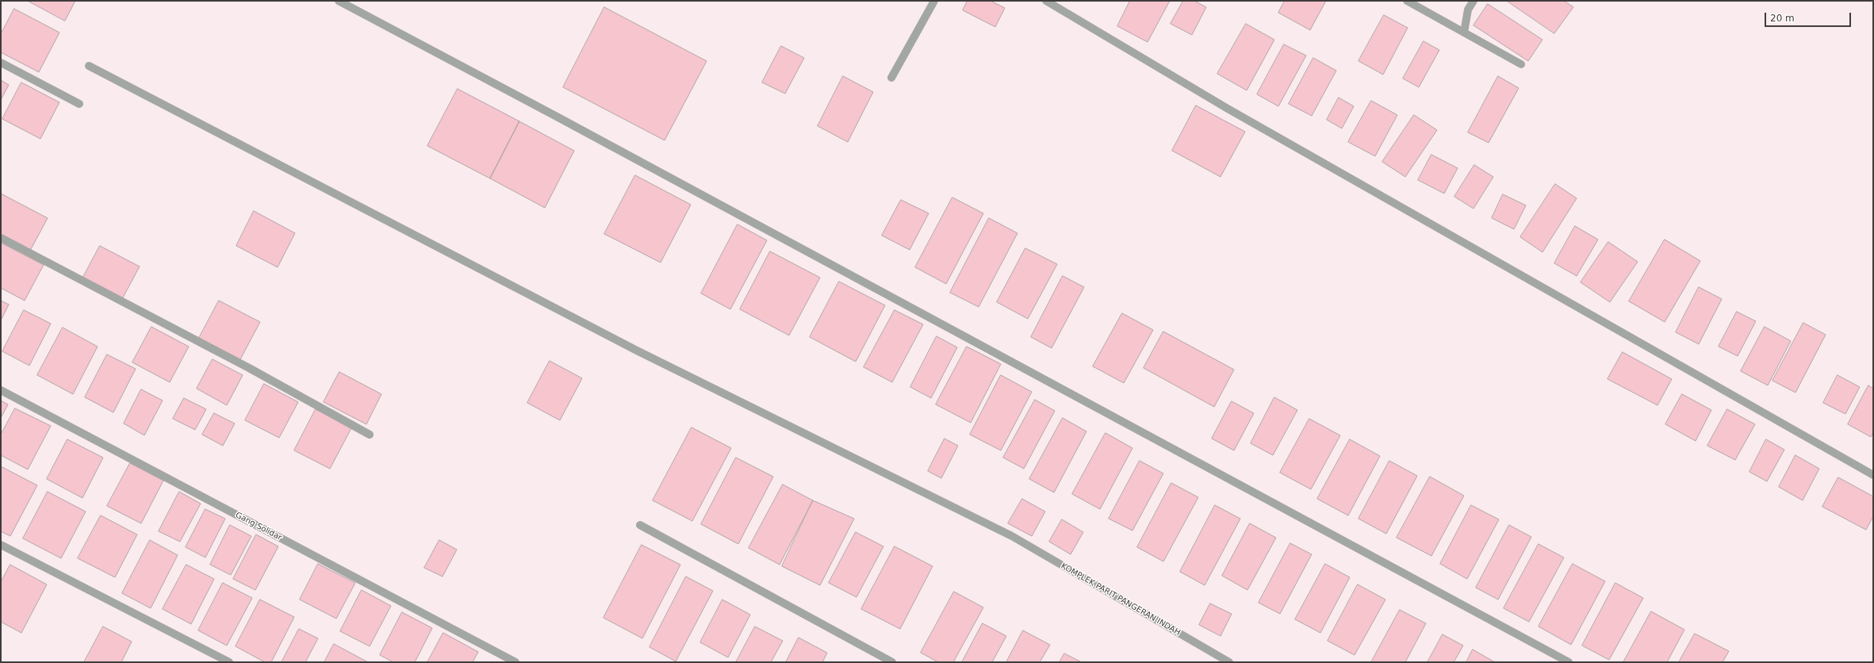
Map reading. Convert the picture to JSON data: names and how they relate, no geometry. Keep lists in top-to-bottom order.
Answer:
{
  "streets": {
    "street": ["Gang Solidar", "KOMPLEK PARIT PANGERAN INDAH"]
  },
  "scale_bar": "20 m"
}
